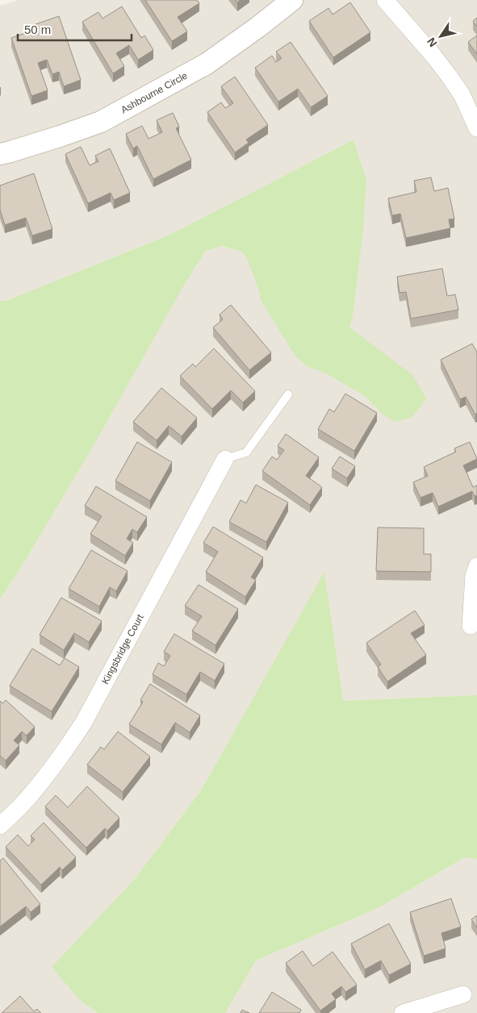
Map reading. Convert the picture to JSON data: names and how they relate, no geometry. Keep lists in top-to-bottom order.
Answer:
{
  "streets": {
    "street": ["Ashbourne Circle", "Kingsbridge Court"]
  },
  "scale_bar": "50 m",
  "north": "bottom left"
}
